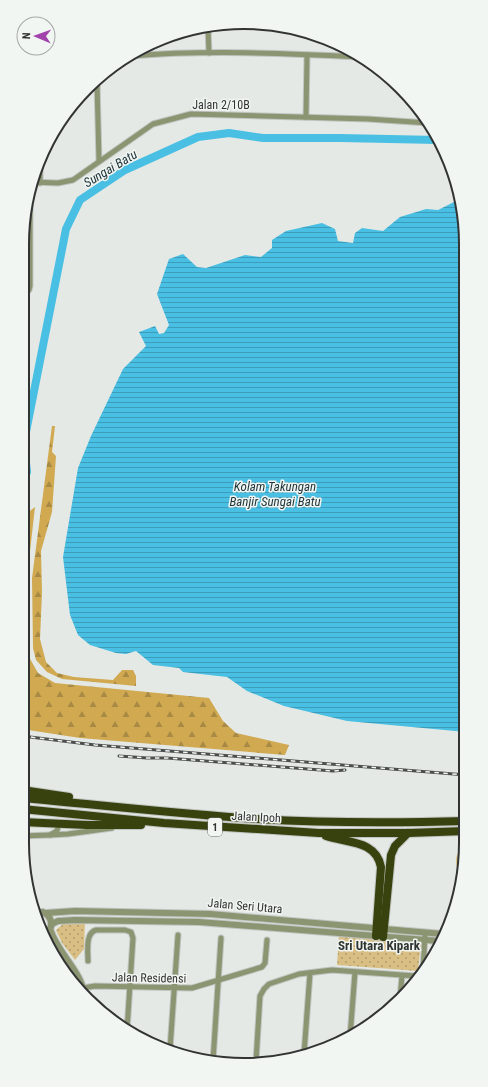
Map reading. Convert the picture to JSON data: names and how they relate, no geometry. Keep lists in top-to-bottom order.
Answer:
{
  "streets": {
    "highway": ["Jalan Ipoh", "1"],
    "street": ["Jalan 2/10B", "Jalan Seri Utara", "Jalan Residensi"]
  },
  "districts": ["Sri Utara Kipark"],
  "water": ["Sungai Batu", "Kolam Takungan Banjir Sungai Batu"],
  "north": "left"
}
